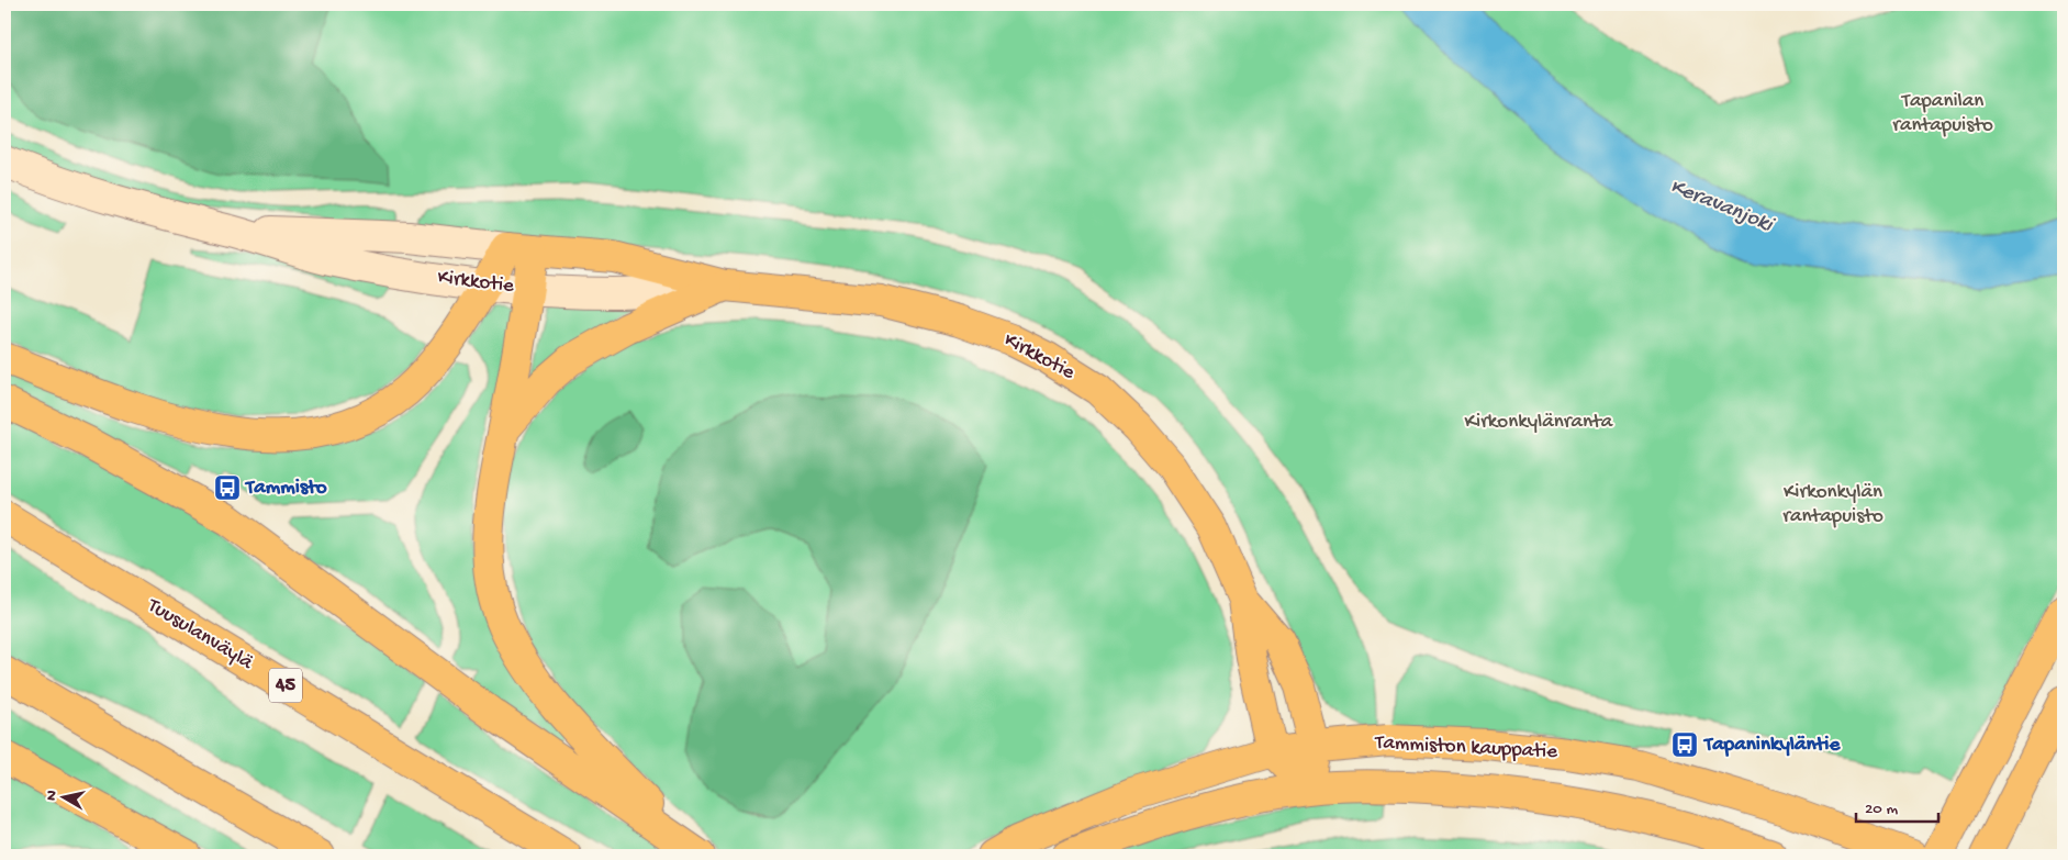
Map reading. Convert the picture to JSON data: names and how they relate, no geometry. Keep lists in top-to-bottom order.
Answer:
{
  "streets": {
    "main road": [
      "Kirkkotie",
      "Tuusulanväylä",
      "45",
      "Tammiston kauppatie"
    ]
  },
  "crossings": [
    ["Kirkkotie", "Tammiston kauppatie"]
  ],
  "water": ["Keravanjoki"],
  "parks": ["Tapanilan rantapuisto", "Kirkonkylänranta", "Kirkonkylän rantapuisto"],
  "places": {
    "bus stop": ["Tammisto", "Tapaninkyläntie"]
  },
  "scale_bar": "20 m",
  "north": "left"
}
